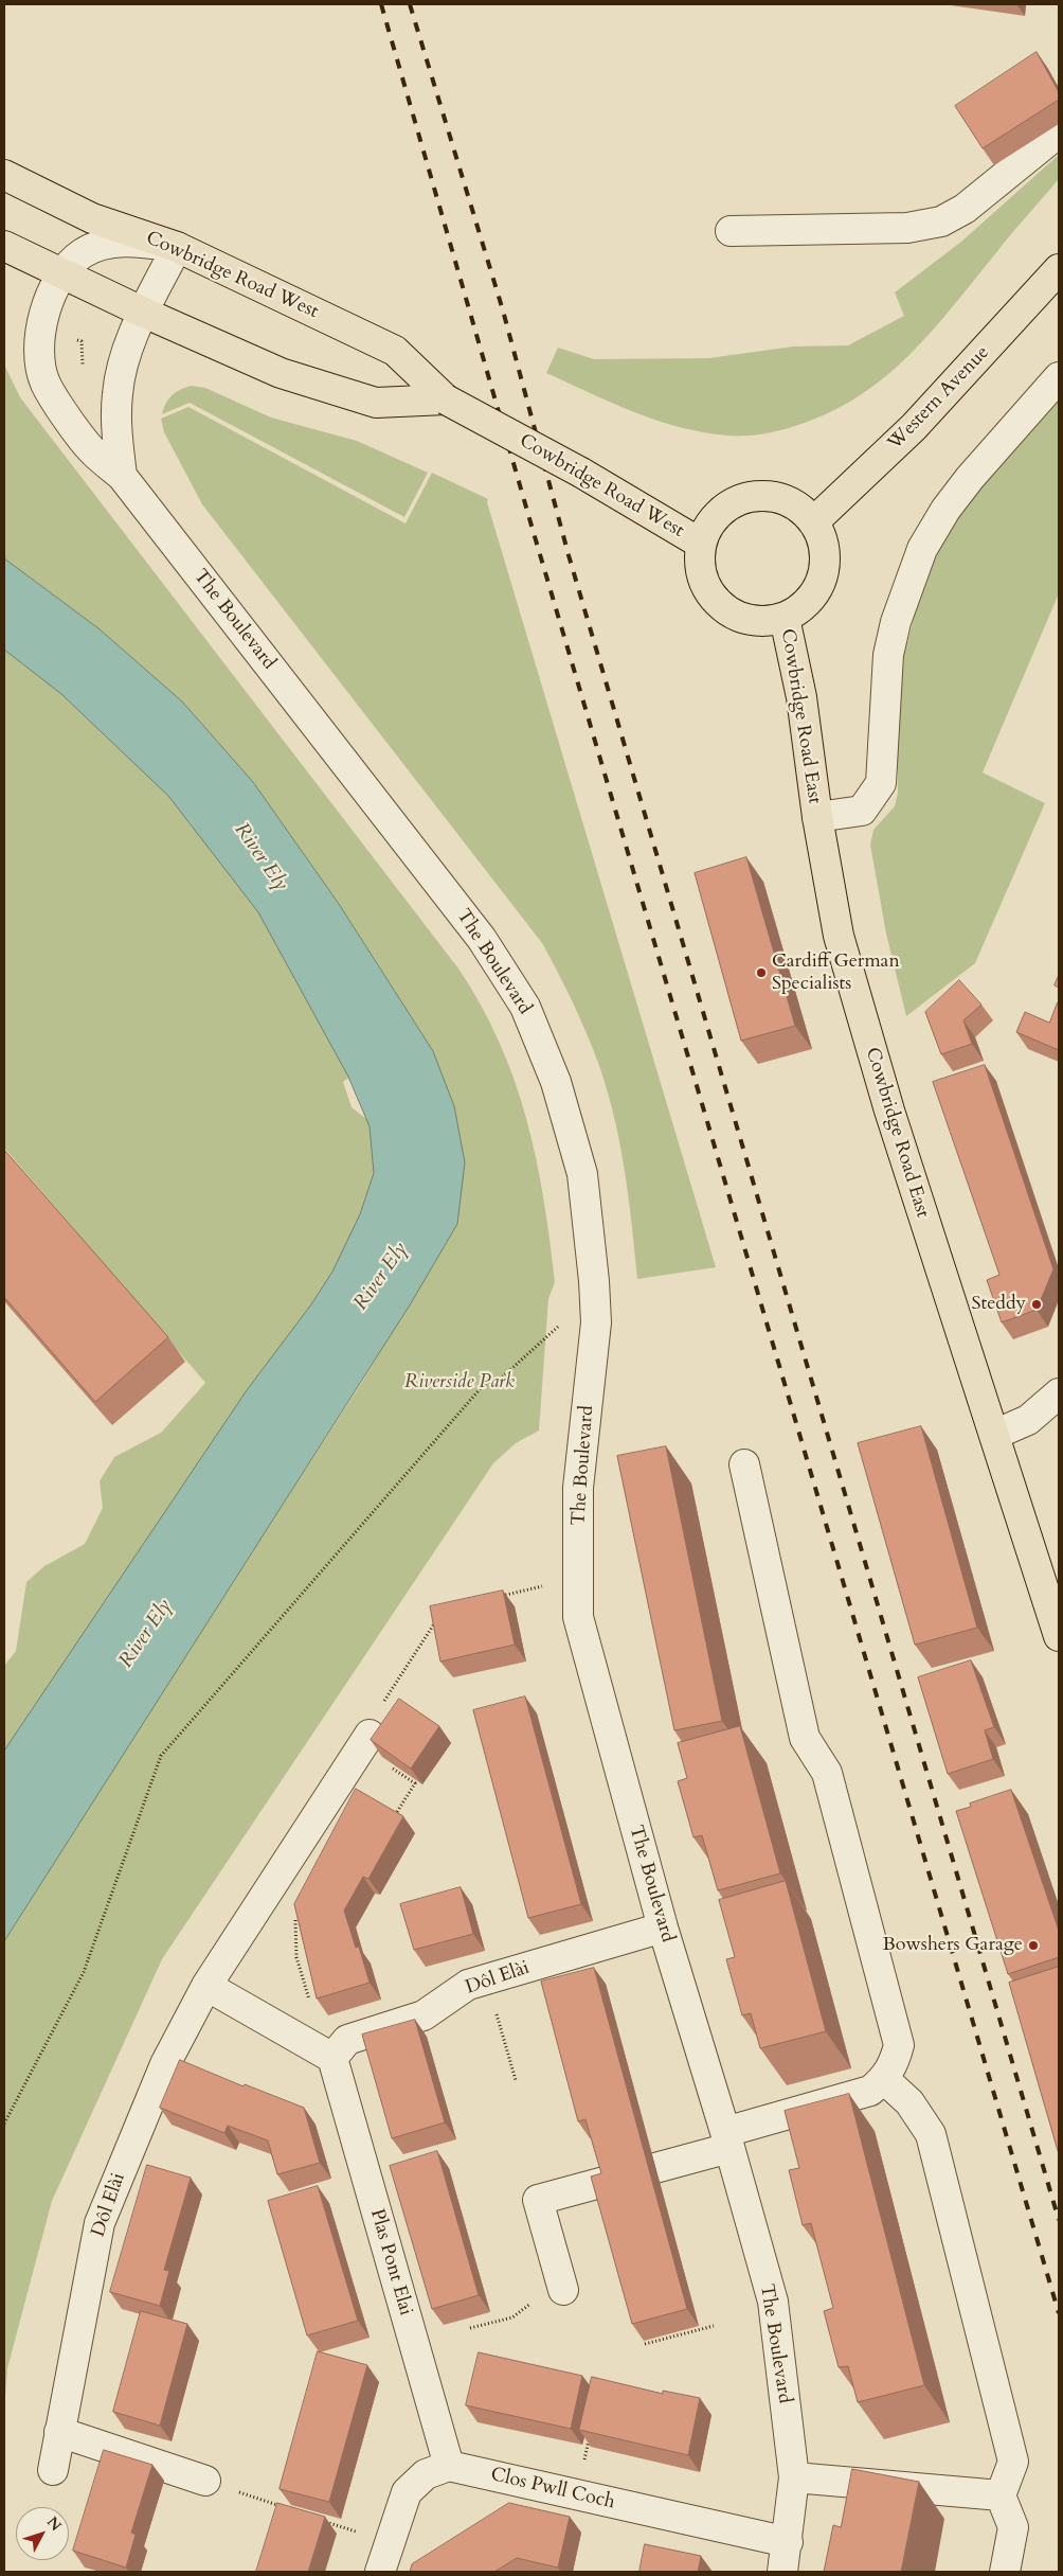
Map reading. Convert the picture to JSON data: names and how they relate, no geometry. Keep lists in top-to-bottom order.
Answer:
{
  "streets": {
    "main road": ["Cowbridge Road West", "Western Avenue", "Cowbridge Road East"],
    "street": [
      "The Boulevard",
      "Dôl Elài",
      "Plas Pont Elai",
      "Clos Pwll Coch"
    ]
  },
  "crossings": [
    ["Cowbridge Road West", "Western Avenue"],
    ["Cowbridge Road West", "The Boulevard"],
    ["Cowbridge Road West", "Cowbridge Road East"],
    ["Western Avenue", "Cowbridge Road East"],
    ["The Boulevard", "Dôl Elài"],
    ["The Boulevard", "Clos Pwll Coch"],
    ["Dôl Elài", "Plas Pont Elai"],
    ["Plas Pont Elai", "Clos Pwll Coch"]
  ],
  "water": ["River Ely"],
  "parks": ["Riverside Park"],
  "places": ["Cardiff German Specialists", "Steddy", "Bowshers Garage"],
  "north": "top right"
}
